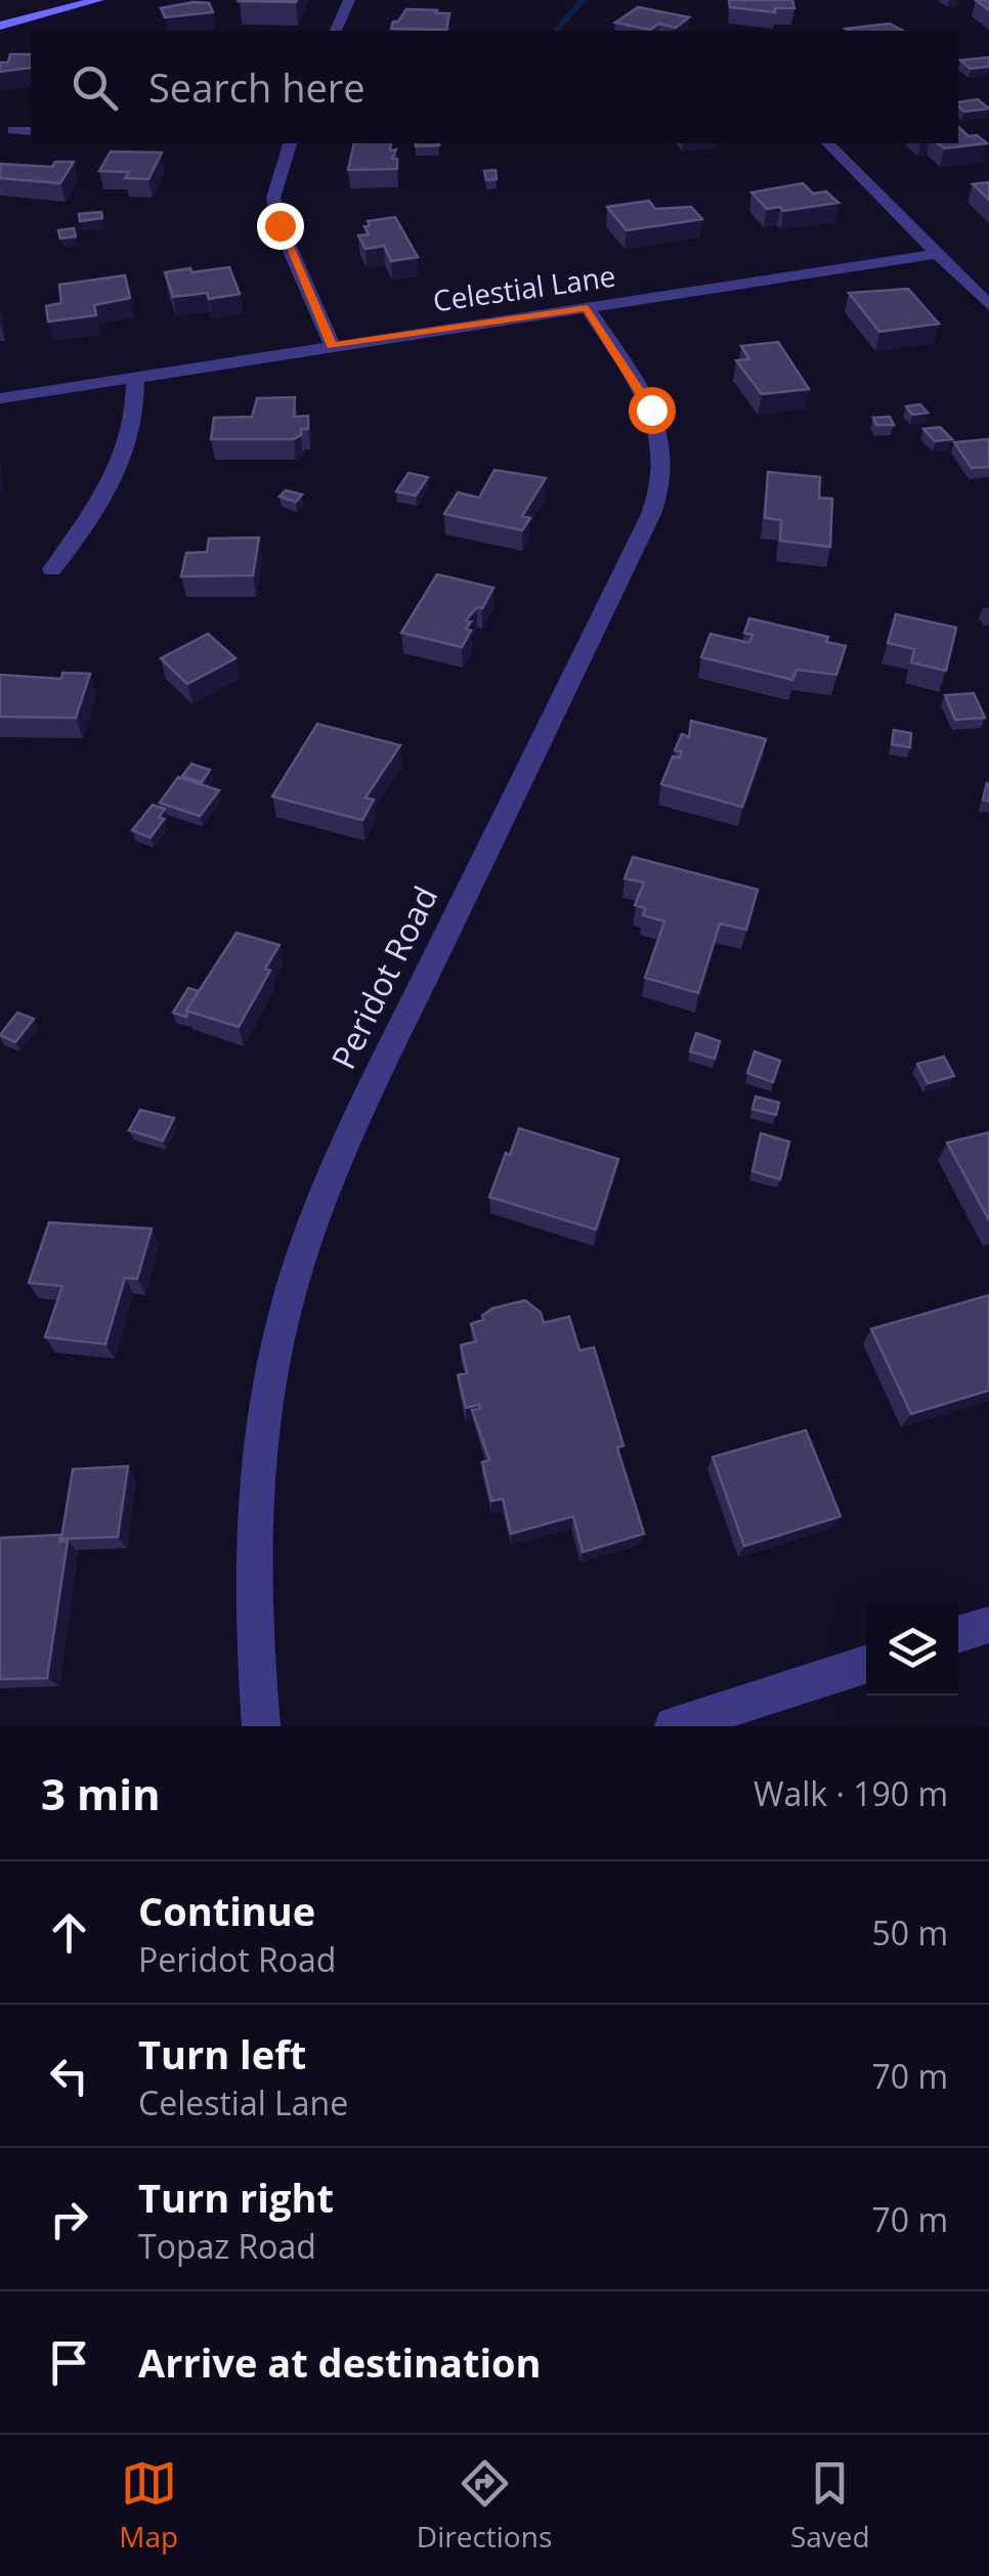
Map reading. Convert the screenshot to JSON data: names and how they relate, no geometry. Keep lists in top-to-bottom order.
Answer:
{
  "streets": {
    "street": ["Celestial Lane", "Peridot Road"]
  },
  "crossings": [
    ["Celestial Lane", "Peridot Road"]
  ],
  "page": {
    "search": "Search here",
    "heading": ["3 min", "Walk · 190 m"],
    "list": [
      ["Continue", "Peridot Road", "50 m"],
      ["Turn left", "Celestial Lane", "70 m"],
      ["Turn right", "Topaz Road", "70 m"],
      "Arrive at destination"
    ],
    "nav": ["Map", "Directions", "Saved"]
  }
}
